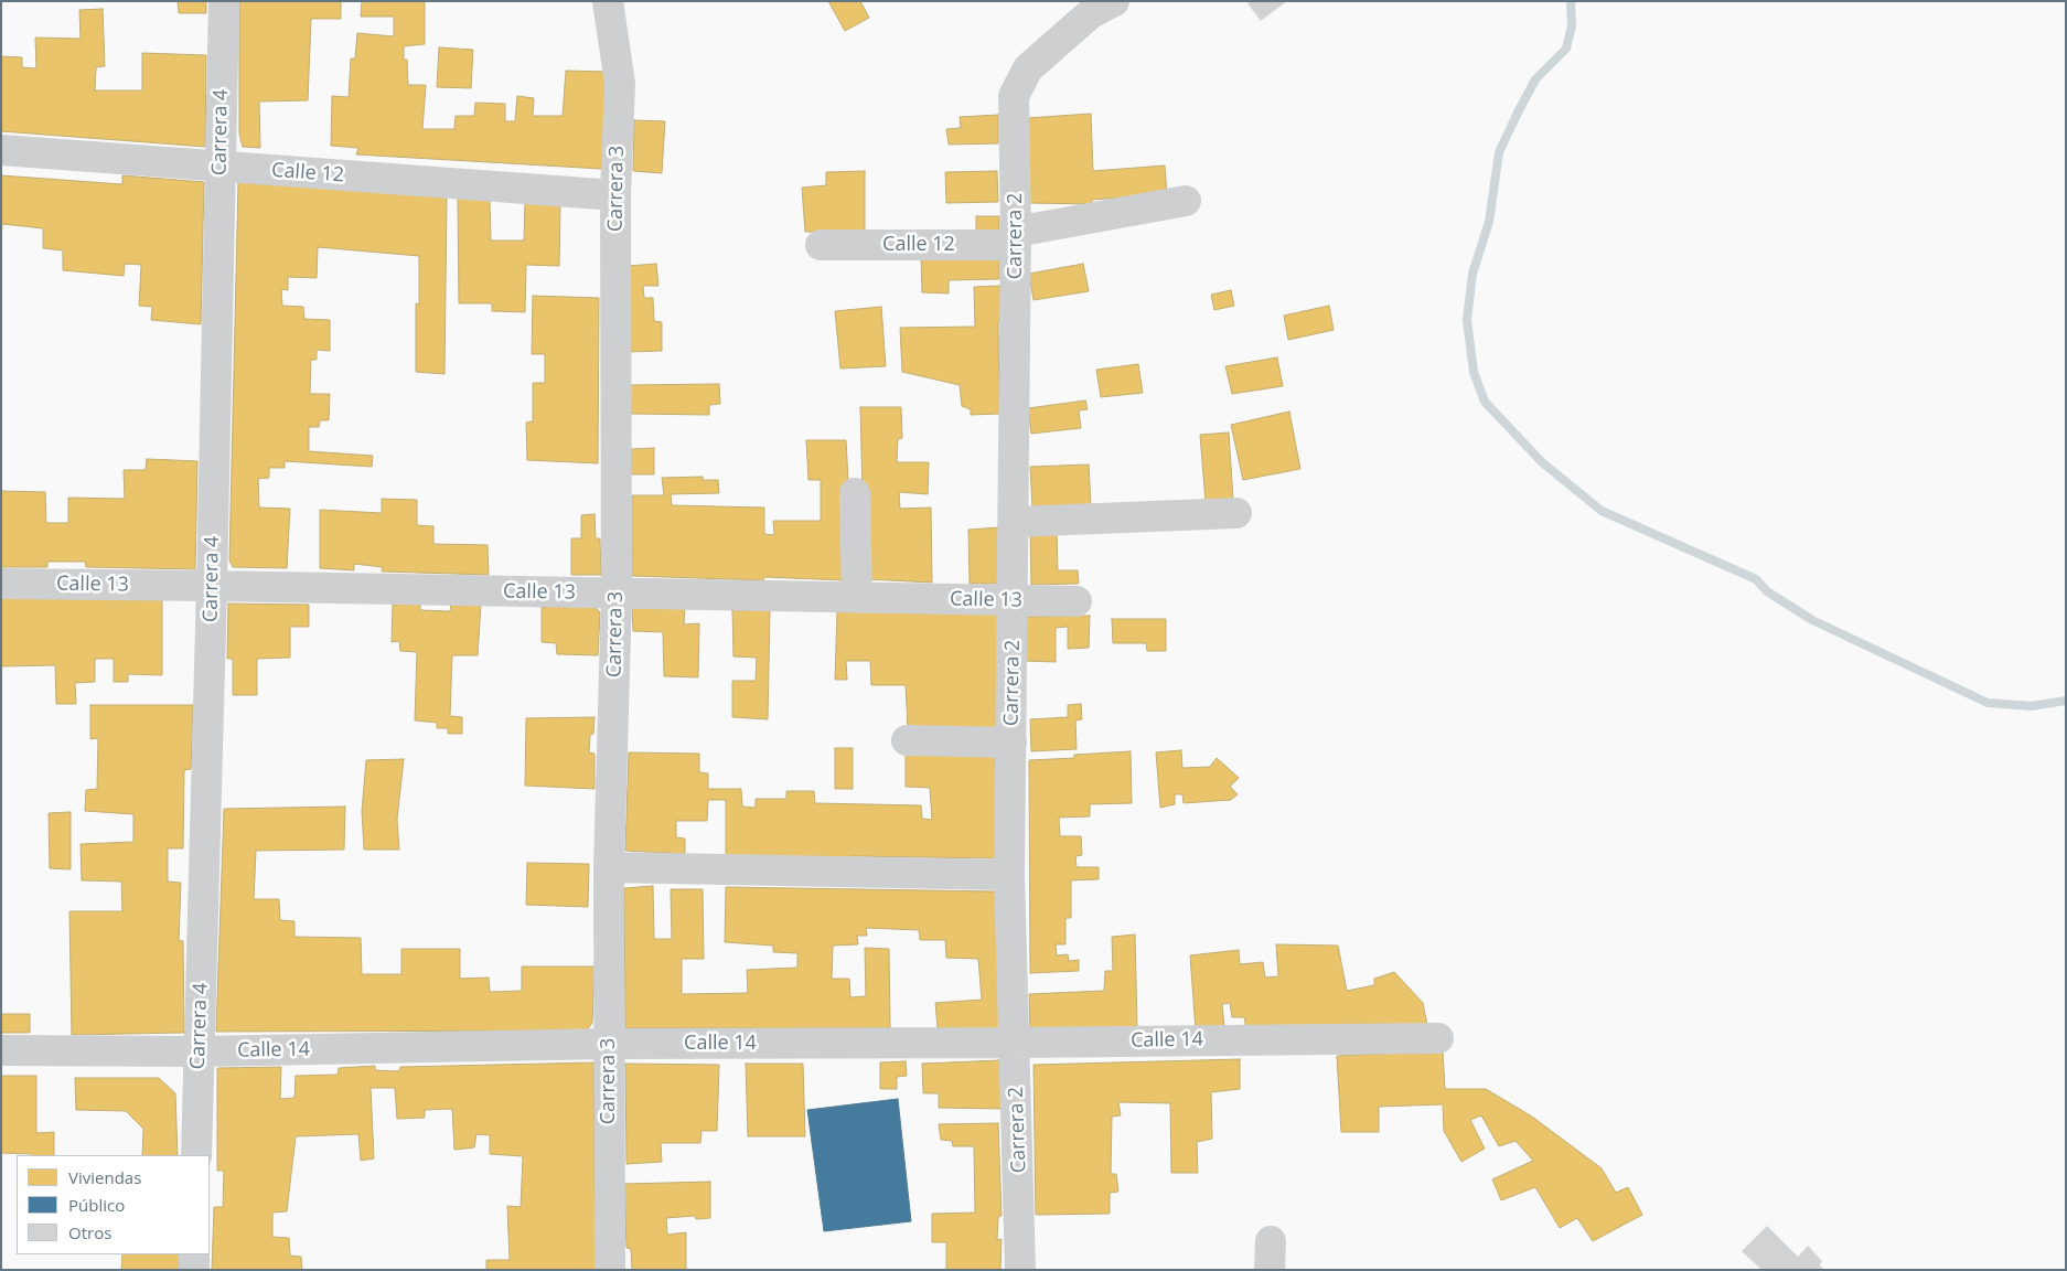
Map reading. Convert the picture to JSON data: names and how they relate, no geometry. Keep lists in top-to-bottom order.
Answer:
{
  "streets": {
    "street": [
      "Carrera 4",
      "Calle 12",
      "Carrera 3",
      "Carrera 2",
      "Calle 13",
      "Calle 14"
    ]
  },
  "crossings": [
    ["Carrera 4", "Calle 12"],
    ["Carrera 4", "Calle 13"],
    ["Carrera 4", "Calle 14"],
    ["Calle 12", "Carrera 3"],
    ["Calle 12", "Carrera 2"],
    ["Carrera 3", "Calle 13"],
    ["Carrera 3", "Calle 14"],
    ["Carrera 2", "Calle 13"],
    ["Carrera 2", "Calle 14"]
  ],
  "legend": ["Viviendas", "Público", "Otros"]
}
